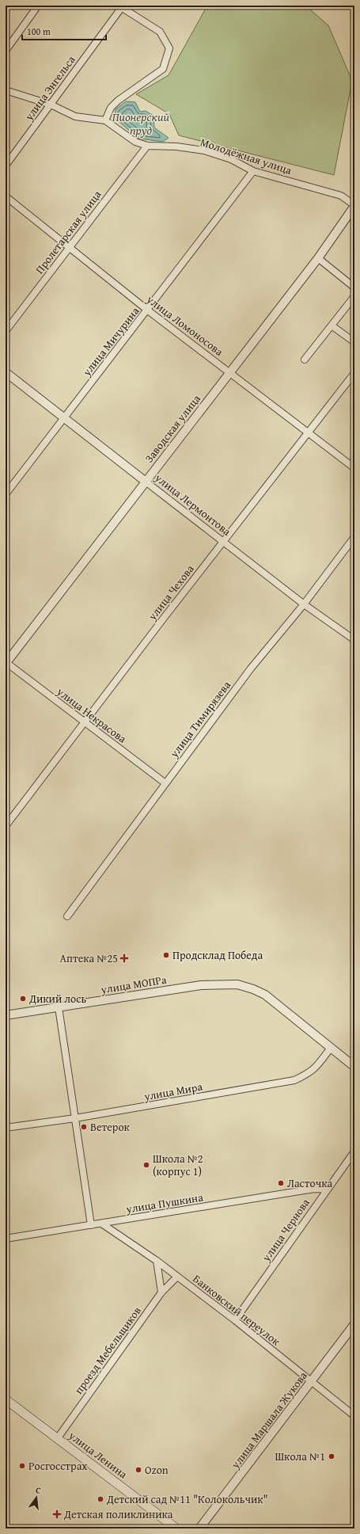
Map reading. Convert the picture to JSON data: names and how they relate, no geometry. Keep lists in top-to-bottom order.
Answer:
{
  "streets": {
    "main road": ["улица Ленина"],
    "street": [
      "улица Энгельса",
      "Молодёжная улица",
      "Пролетарская улица",
      "улица Ломоносова",
      "улица Мичурина",
      "Заводская улица",
      "улица Лермонтова",
      "улица Чехова",
      "улица Некрасова",
      "улица Тимирязева",
      "улица МОПРа",
      "улица Мира",
      "улица Пушкина",
      "улица Чернова",
      "Банковский переулок",
      "проезд Мебельщиков",
      "улица Маршала Жукова"
    ]
  },
  "crossings": [
    ["улица Энгельса", "Молодёжная улица"],
    ["Молодёжная улица", "Пролетарская улица"],
    ["Молодёжная улица", "улица Мичурина"],
    ["Молодёжная улица", "Заводская улица"],
    ["Пролетарская улица", "улица Ломоносова"],
    ["улица Ломоносова", "улица Мичурина"],
    ["улица Ломоносова", "Заводская улица"],
    ["улица Ломоносова", "улица Чехова"],
    ["улица Мичурина", "улица Лермонтова"],
    ["Заводская улица", "улица Лермонтова"],
    ["Заводская улица", "улица Некрасова"],
    ["улица Лермонтова", "улица Чехова"],
    ["улица Лермонтова", "улица Тимирязева"],
    ["улица Чехова", "улица Некрасова"],
    ["улица Некрасова", "улица Тимирязева"],
    ["улица МОПРа", "улица Мира"],
    ["улица Пушкина", "улица Чернова"],
    ["улица Пушкина", "Банковский переулок"],
    ["улица Чернова", "Банковский переулок"],
    ["Банковский переулок", "проезд Мебельщиков"],
    ["Банковский переулок", "улица Маршала Жукова"],
    ["проезд Мебельщиков", "улица Ленина"]
  ],
  "water": ["Пионерский пруд"],
  "places": {
    "other": [
      "Продсклад Победа",
      "Дикий лось",
      "Ветерок",
      "Школа №2 (корпус 1)",
      "Ласточка",
      "Школа №1",
      "Росгосстрах",
      "Ozon",
      "Детский сад №11 \"Колокольчик\""
    ],
    "health": ["Аптека №25", "Детская поликлиника"]
  },
  "scale_bar": "100 m",
  "north": "top"
}
